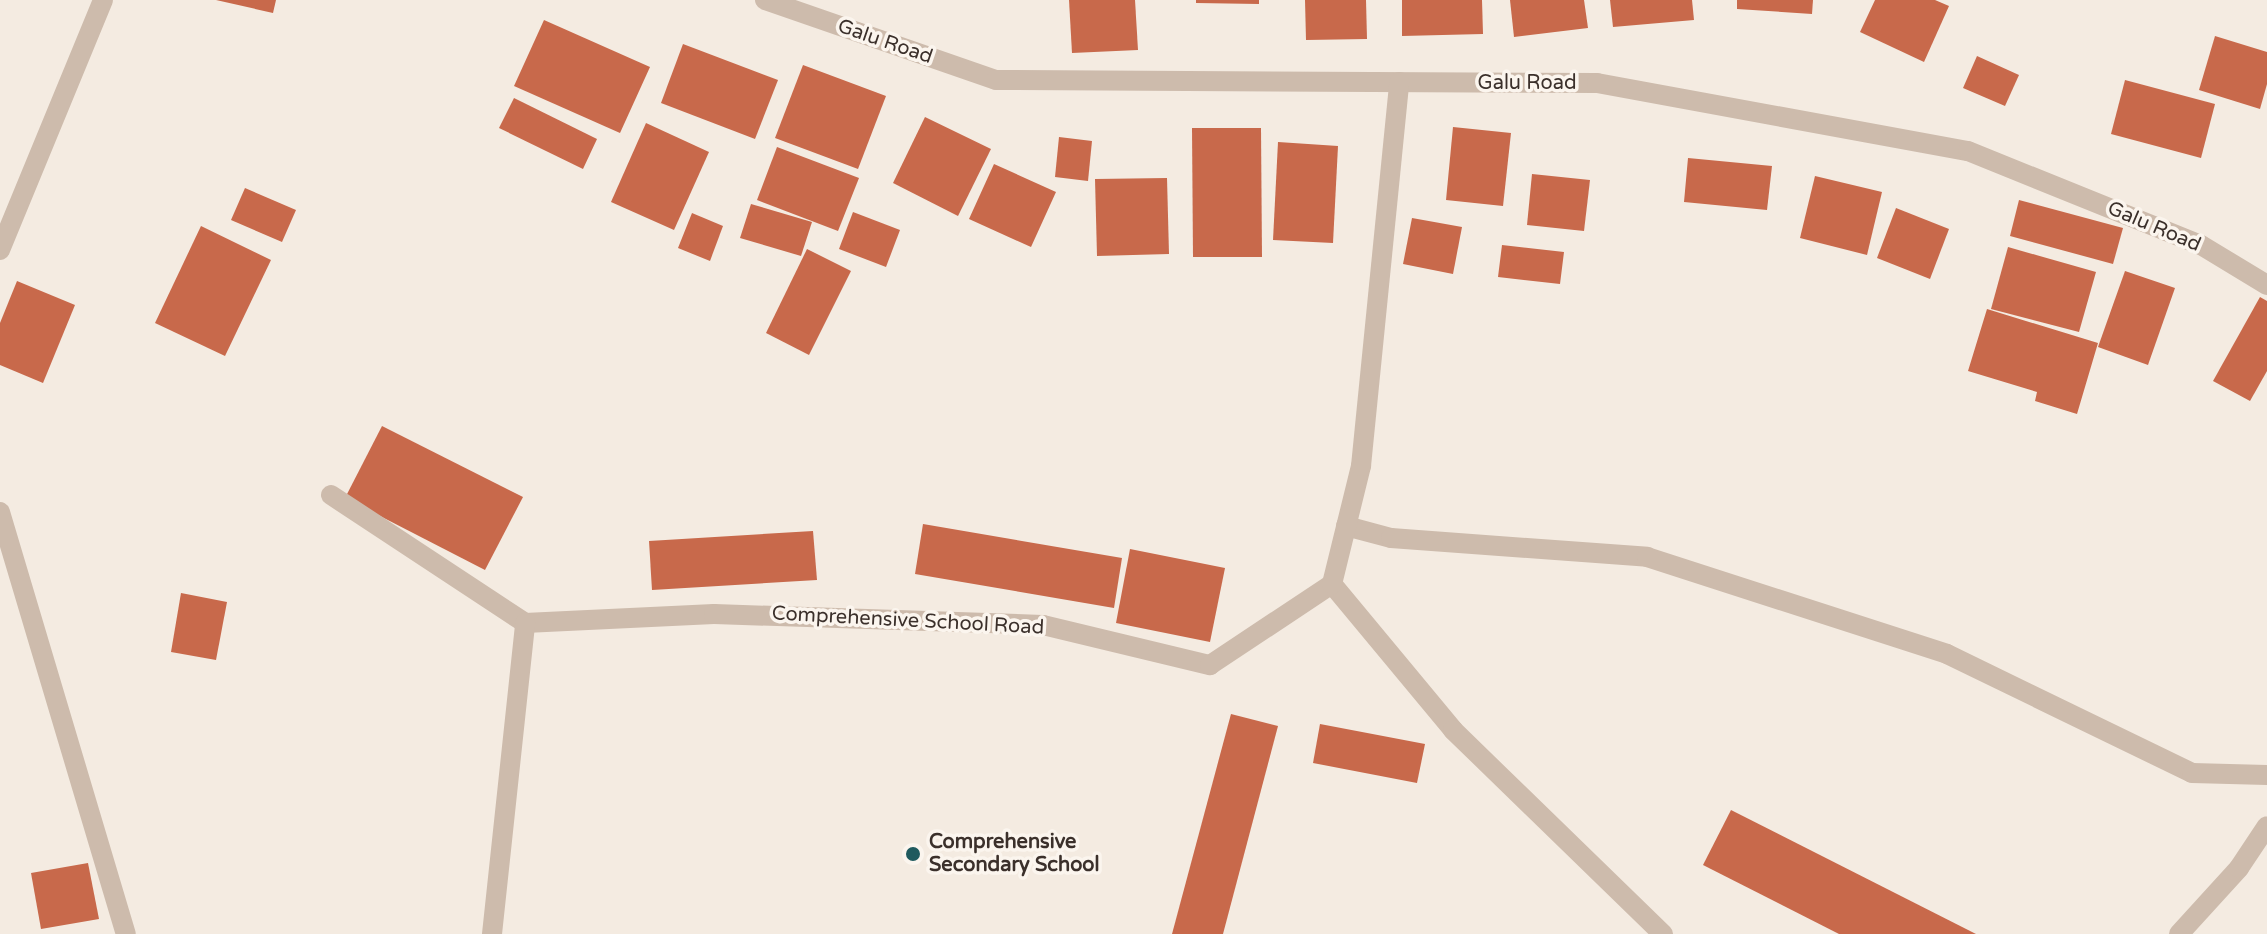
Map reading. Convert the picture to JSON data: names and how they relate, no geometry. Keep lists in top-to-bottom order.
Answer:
{
  "streets": {
    "street": ["Galu Road", "Comprehensive School Road"]
  },
  "places": ["Comprehensive Secondary School"]
}
